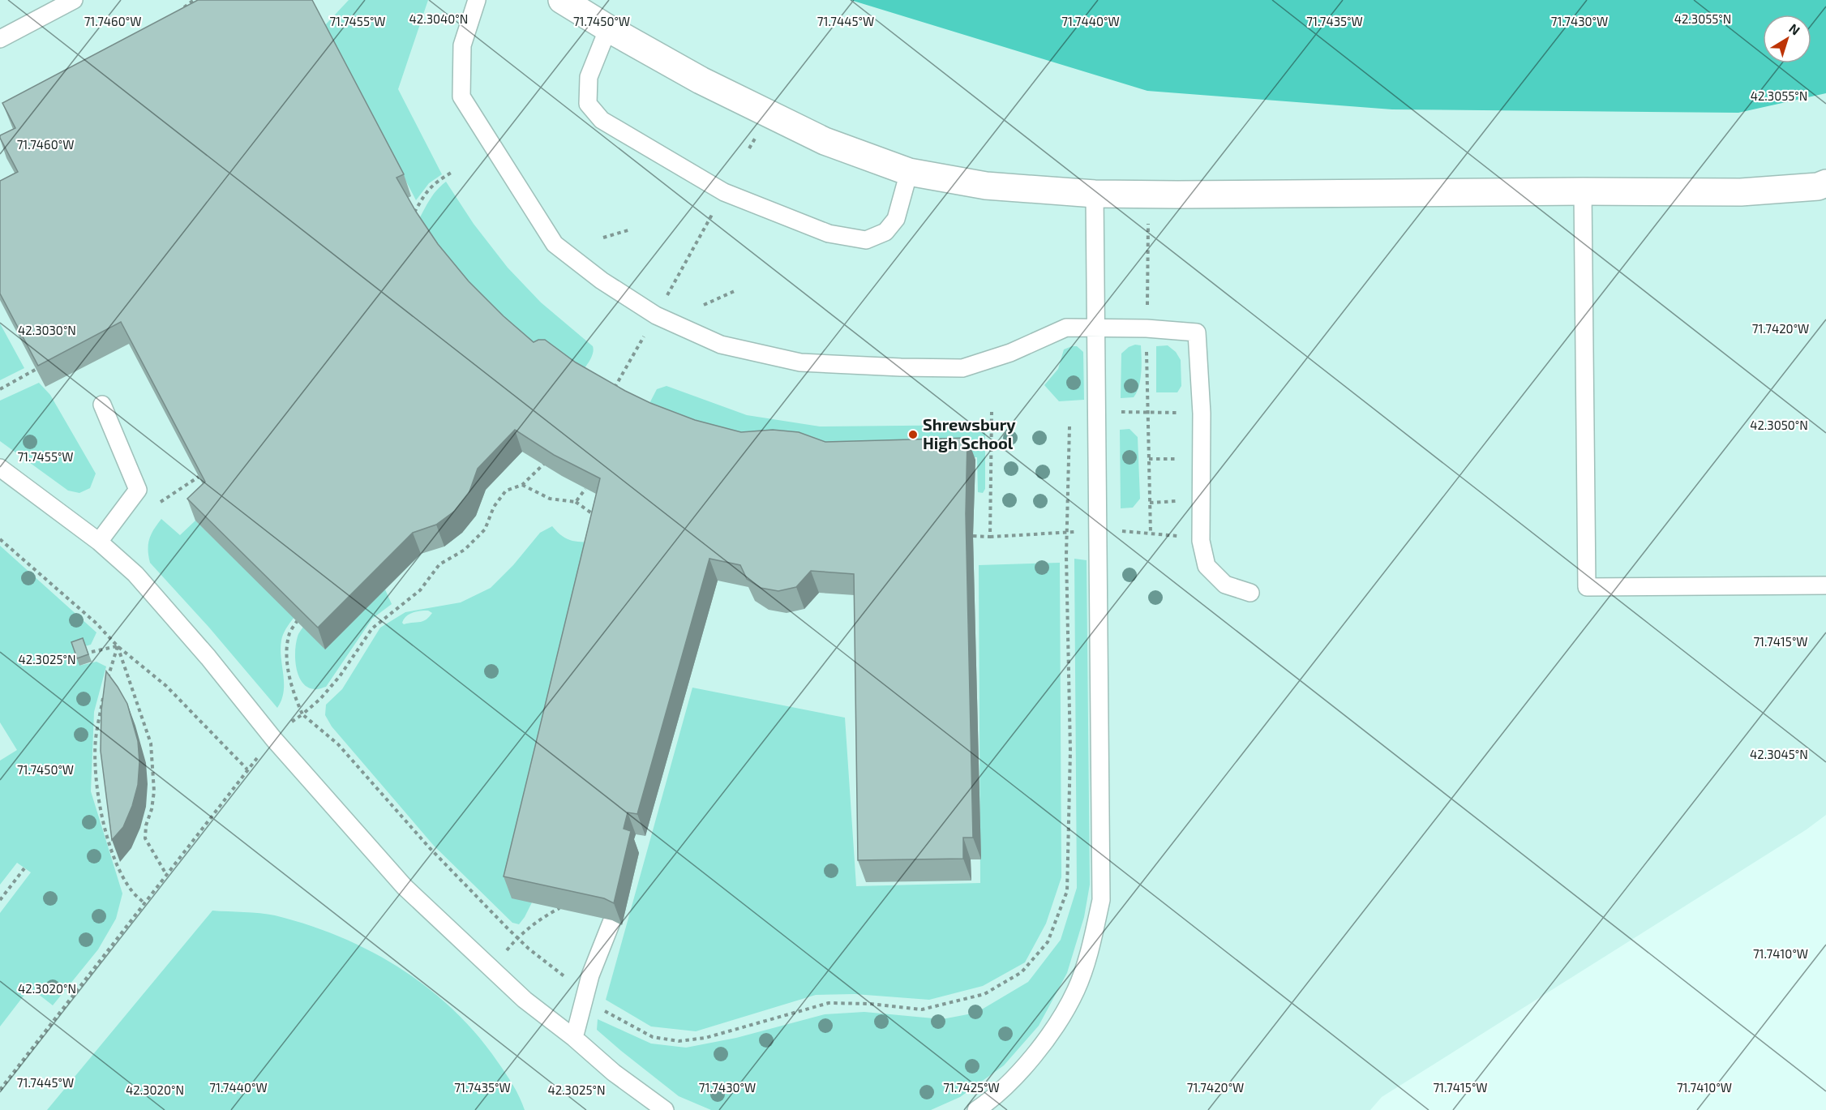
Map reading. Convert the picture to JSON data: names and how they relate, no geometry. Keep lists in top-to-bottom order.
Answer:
{
  "places": ["Shrewsbury High School"],
  "north": "top right",
  "coordinates": [
    "42.3055°N",
    "42.3040°N",
    "71.7460°W",
    "71.7440°W",
    "71.7435°W",
    "71.7430°W",
    "71.7455°W",
    "71.7450°W",
    "71.7445°W",
    "71.7420°W",
    "42.3030°N",
    "42.3050°N",
    "71.7415°W",
    "42.3025°N",
    "42.3045°N",
    "71.7410°W",
    "42.3020°N",
    "71.7425°W"
  ]
}
